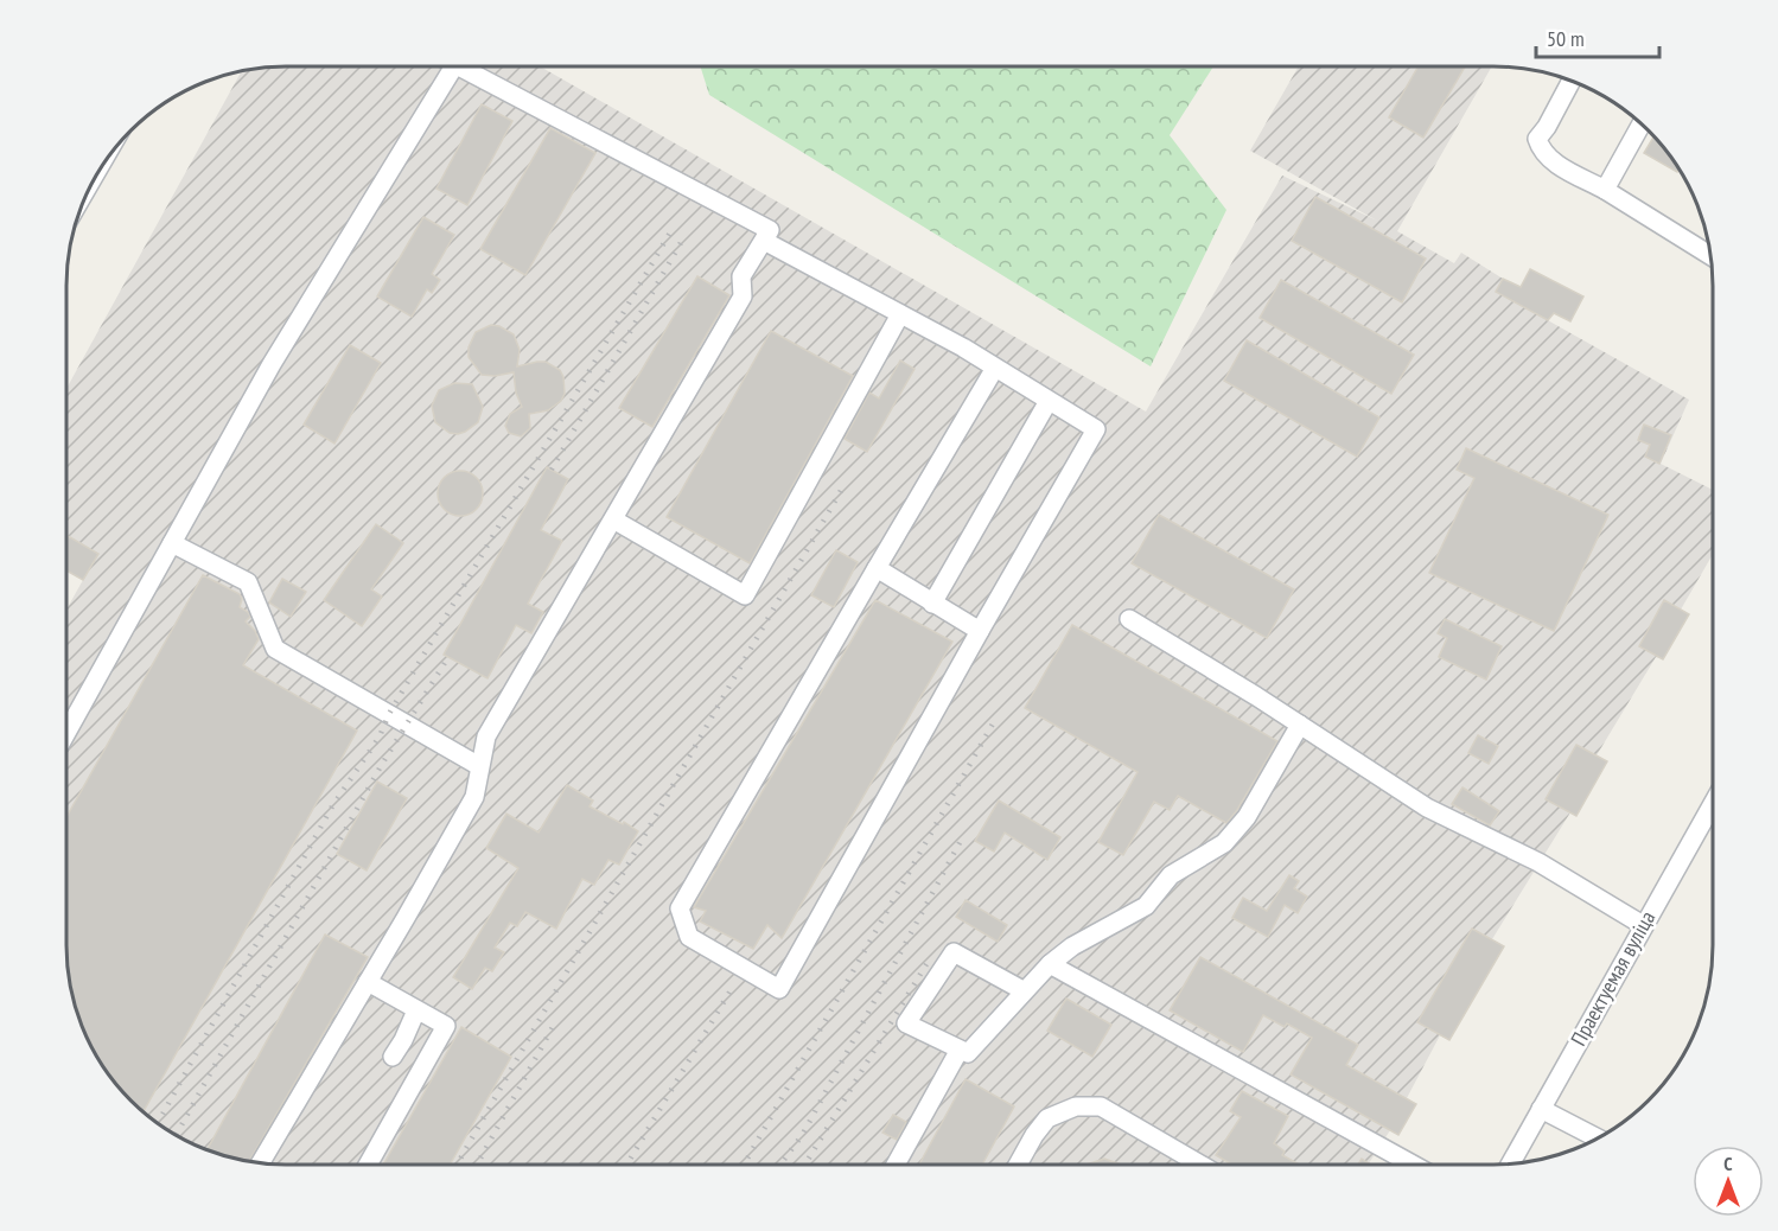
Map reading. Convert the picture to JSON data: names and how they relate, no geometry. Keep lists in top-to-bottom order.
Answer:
{
  "streets": {
    "street": ["Праектуемая вуліца"]
  },
  "scale_bar": "50 m",
  "north": "top"
}
